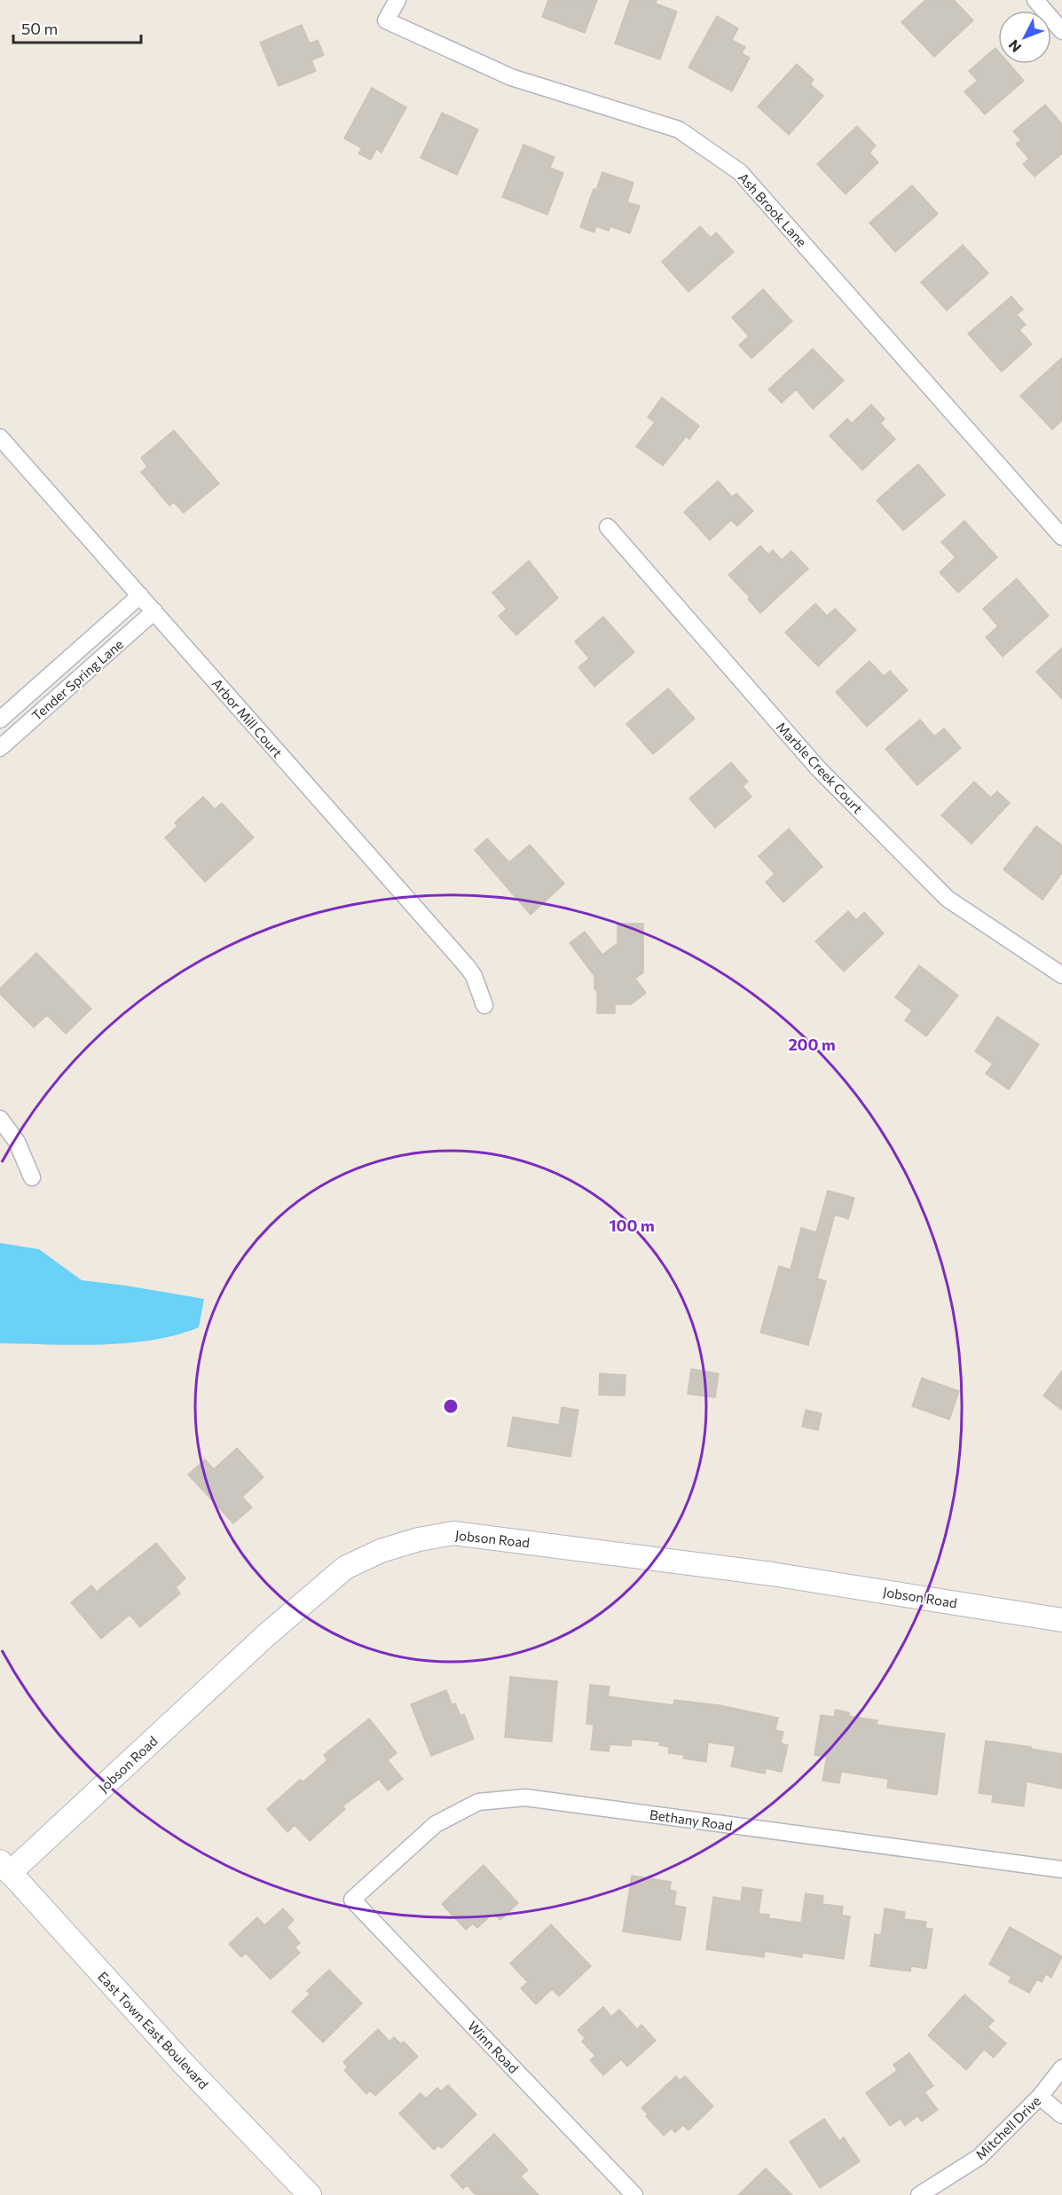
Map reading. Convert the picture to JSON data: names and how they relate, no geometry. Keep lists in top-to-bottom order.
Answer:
{
  "streets": {
    "street": [
      "Ash Brook Lane",
      "Tender Spring Lane",
      "Arbor Mill Court",
      "Marble Creek Court",
      "Jobson Road",
      "Bethany Road",
      "East Town East Boulevard",
      "Winn Road",
      "Mitchell Drive"
    ]
  },
  "crossings": [
    ["Tender Spring Lane", "Arbor Mill Court"],
    ["Jobson Road", "East Town East Boulevard"],
    ["Bethany Road", "Winn Road"]
  ],
  "scale_bar": "50 m",
  "north": "bottom left",
  "rings": ["200 m", "100 m"]
}
